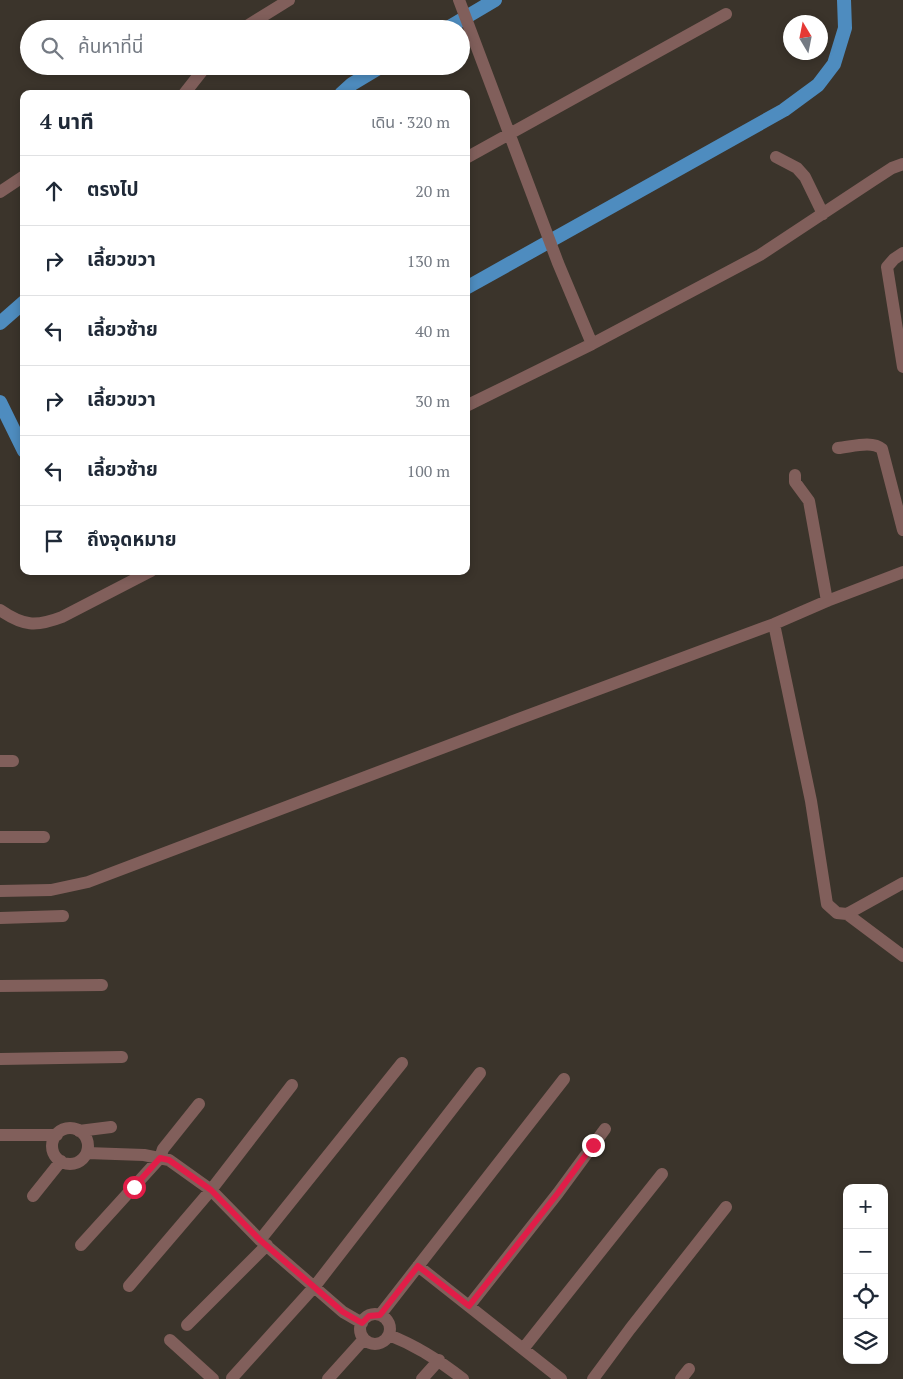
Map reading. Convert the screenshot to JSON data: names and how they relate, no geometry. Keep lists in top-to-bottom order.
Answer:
{
  "north": "top",
  "page": {
    "search": "ค้นหาที่นี่",
    "heading": ["4 นาที", "เดิน · 320 m"],
    "list": [
      ["ตรงไป", "20 m"],
      ["เลี้ยวขวา", "130 m"],
      ["เลี้ยวซ้าย", "40 m"],
      ["เลี้ยวขวา", "30 m"],
      ["เลี้ยวซ้าย", "100 m"],
      "ถึงจุดหมาย"
    ],
    "map_buttons": ["+", "−"]
  }
}
